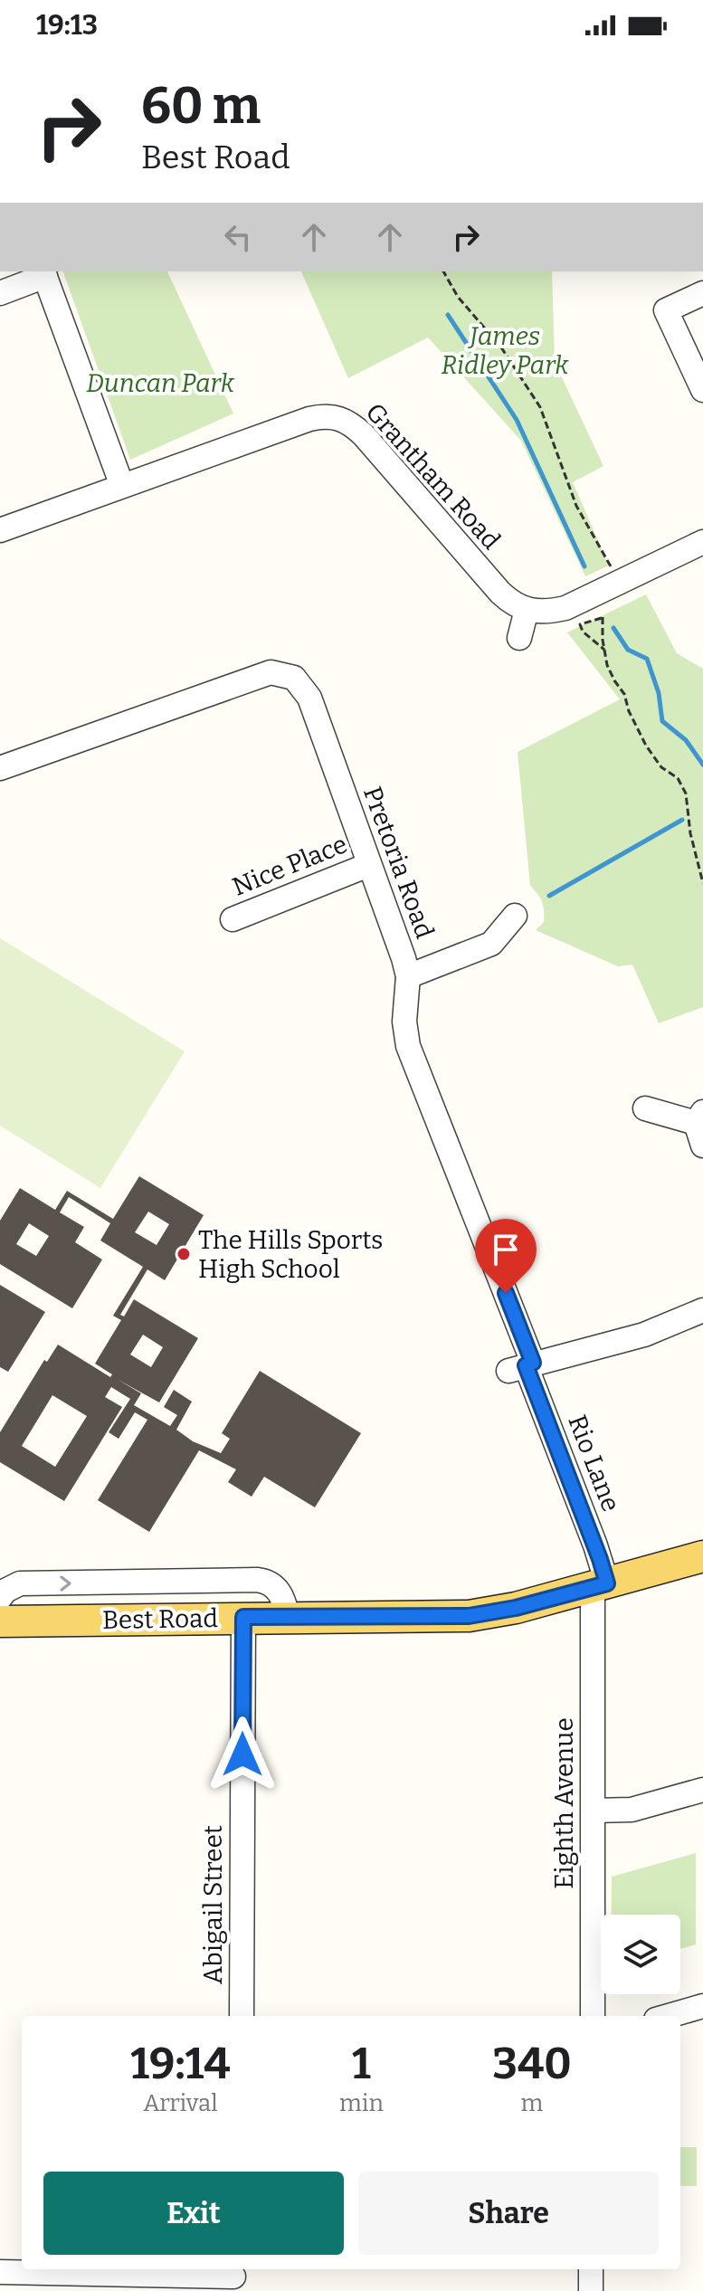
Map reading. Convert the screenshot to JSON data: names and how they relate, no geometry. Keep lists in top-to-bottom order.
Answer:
{
  "streets": {
    "main road": ["Best Road"],
    "street": [
      "Grantham Road",
      "Pretoria Road",
      "Nice Place",
      "Rio Lane",
      "Eighth Avenue",
      "Abigail Street"
    ]
  },
  "crossings": [
    ["Pretoria Road", "Nice Place"],
    ["Pretoria Road", "Rio Lane"],
    ["Rio Lane", "Best Road"],
    ["Rio Lane", "Eighth Avenue"],
    ["Best Road", "Eighth Avenue"],
    ["Best Road", "Abigail Street"]
  ],
  "parks": ["James Ridley Park", "Duncan Park"],
  "places": ["The Hills Sports High School"],
  "page": {
    "status": "19:13",
    "turn": ["60 m", "Best Road"],
    "eta": [
      "19:14",
      "Arrival",
      "1",
      "min",
      "340",
      "m"
    ],
    "buttons": ["Exit", "Share"]
  }
}
